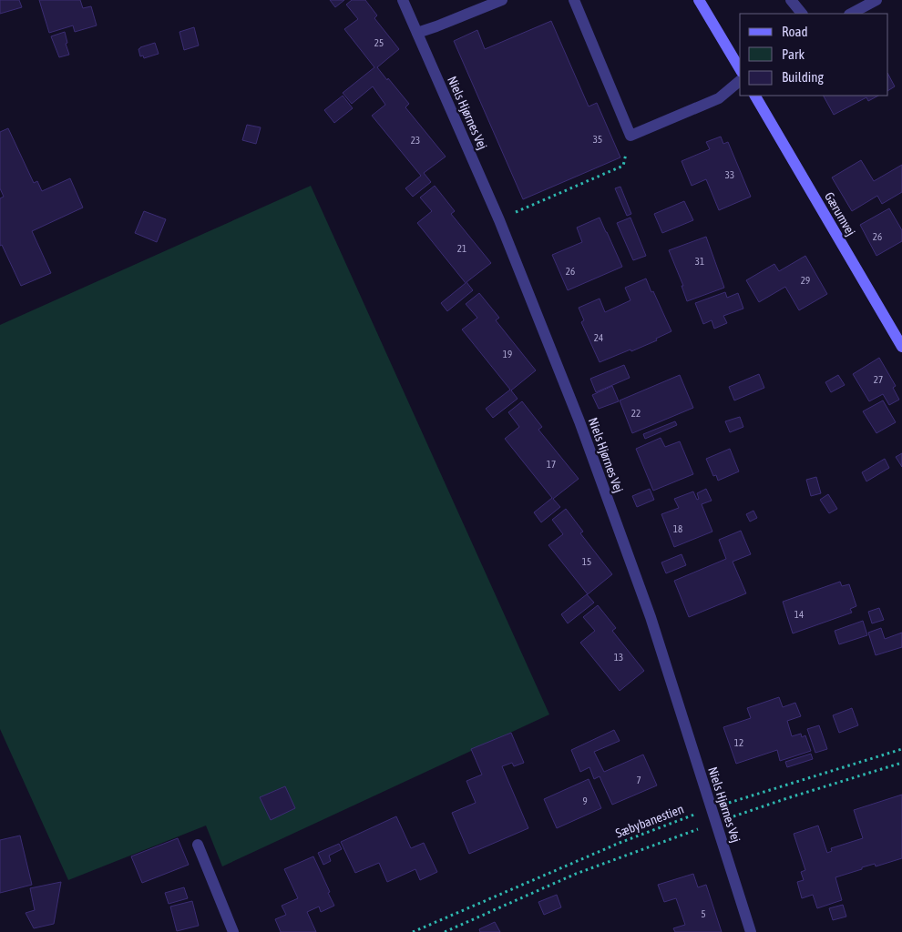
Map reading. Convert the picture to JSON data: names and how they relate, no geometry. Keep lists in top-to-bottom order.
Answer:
{
  "streets": {
    "main road": ["Gærumvej"],
    "street": ["Niels Hjørnes Vej"],
    "path": ["Sæbybanestien"]
  },
  "crossings": [
    ["Niels Hjørnes Vej", "Sæbybanestien"]
  ],
  "house_numbers": [
    "25",
    "35",
    "23",
    "33",
    "26",
    "21",
    "31",
    "26",
    "29",
    "24",
    "19",
    "27",
    "22",
    "17",
    "18",
    "15",
    "14",
    "13",
    "12",
    "7",
    "9",
    "5"
  ],
  "legend": ["Road", "Park", "Building"]
}
